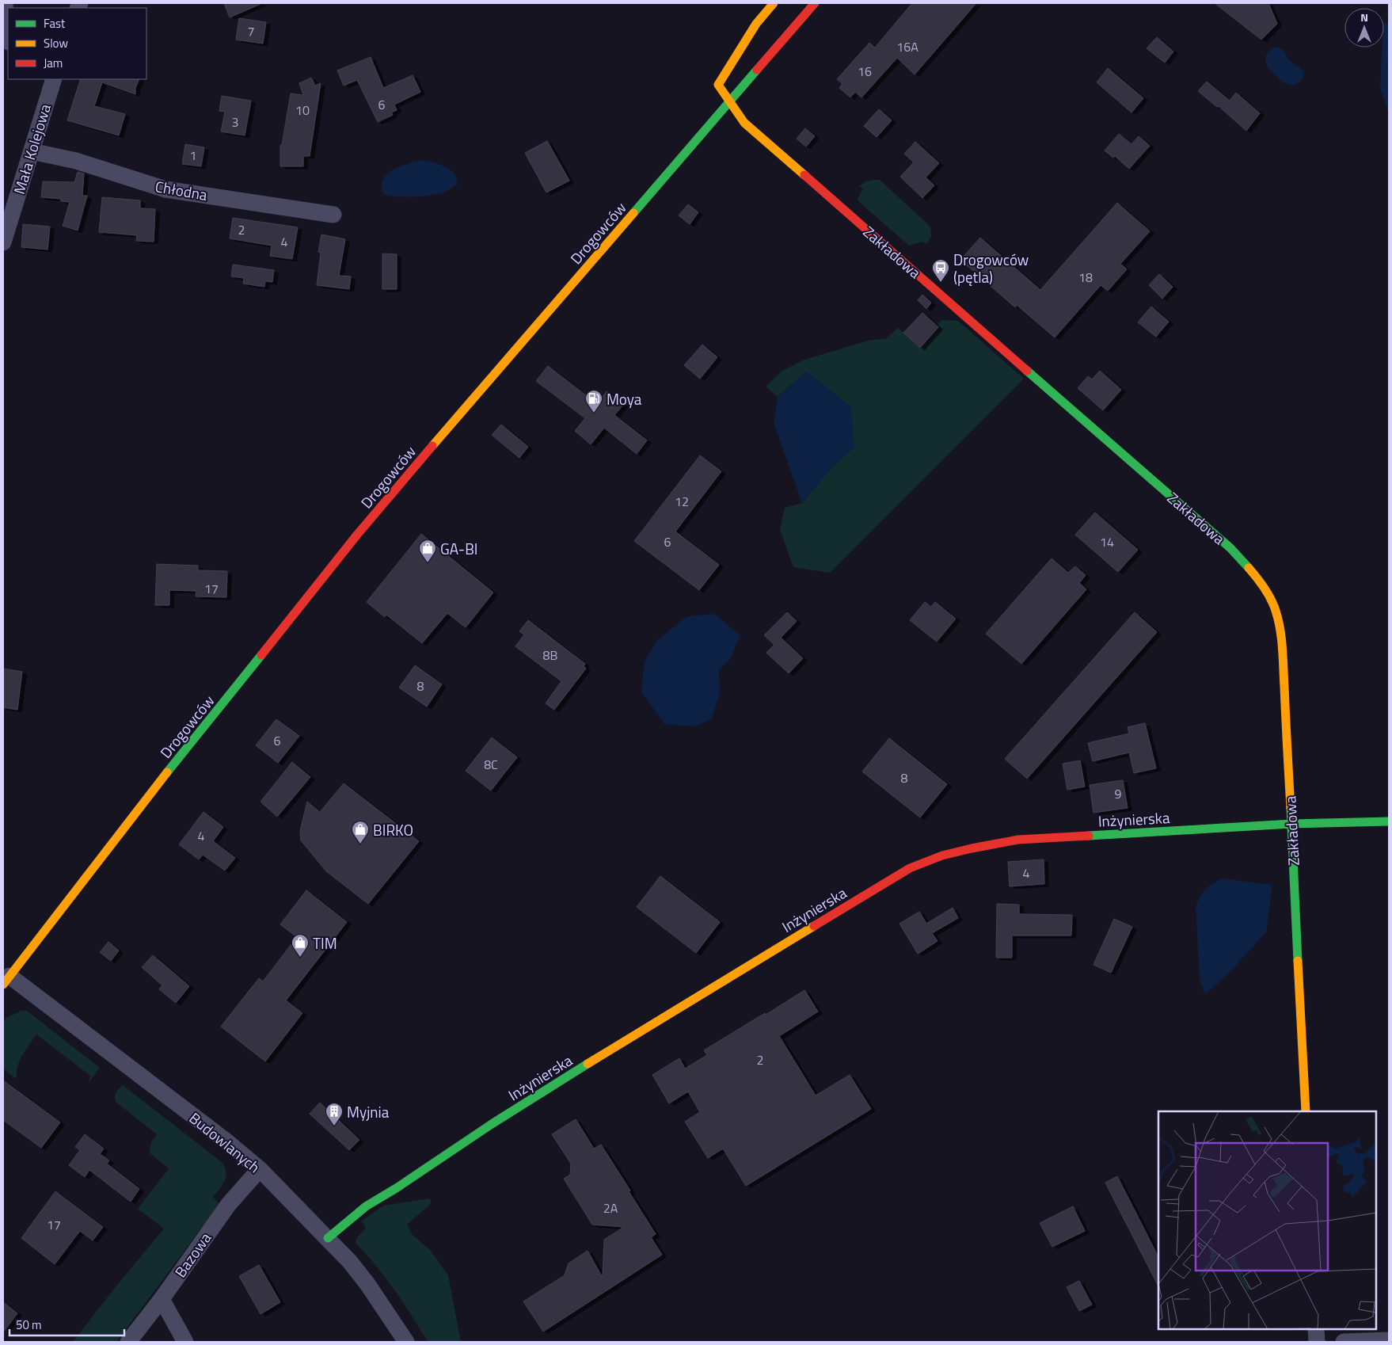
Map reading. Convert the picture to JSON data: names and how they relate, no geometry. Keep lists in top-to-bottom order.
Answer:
{
  "streets": {
    "street": [
      "Mała Kolejowa",
      "Chłodna",
      "Drogowców",
      "Zakładowa",
      "Inżynierska",
      "Budowlanych",
      "Bazowa"
    ]
  },
  "crossings": [
    ["Mała Kolejowa", "Chłodna"],
    ["Drogowców", "Zakładowa"],
    ["Drogowców", "Budowlanych"],
    ["Zakładowa", "Inżynierska"],
    ["Inżynierska", "Budowlanych"],
    ["Budowlanych", "Bazowa"]
  ],
  "places": {
    "bus stop": ["Drogowców (pętla)"],
    "fuel station": ["Moya"],
    "shop": ["GA-BI", "BIRKO", "TIM"],
    "building": ["Myjnia"]
  },
  "house_numbers": [
    "7",
    "16A",
    "16",
    "6",
    "10",
    "3",
    "1",
    "2",
    "4",
    "18",
    "12",
    "6",
    "14",
    "17",
    "8B",
    "8",
    "6",
    "8C",
    "8",
    "9",
    "4",
    "4",
    "2",
    "2A",
    "17"
  ],
  "legend": ["Fast", "Slow", "Jam"],
  "scale_bar": "50 m",
  "north": "top"
}
